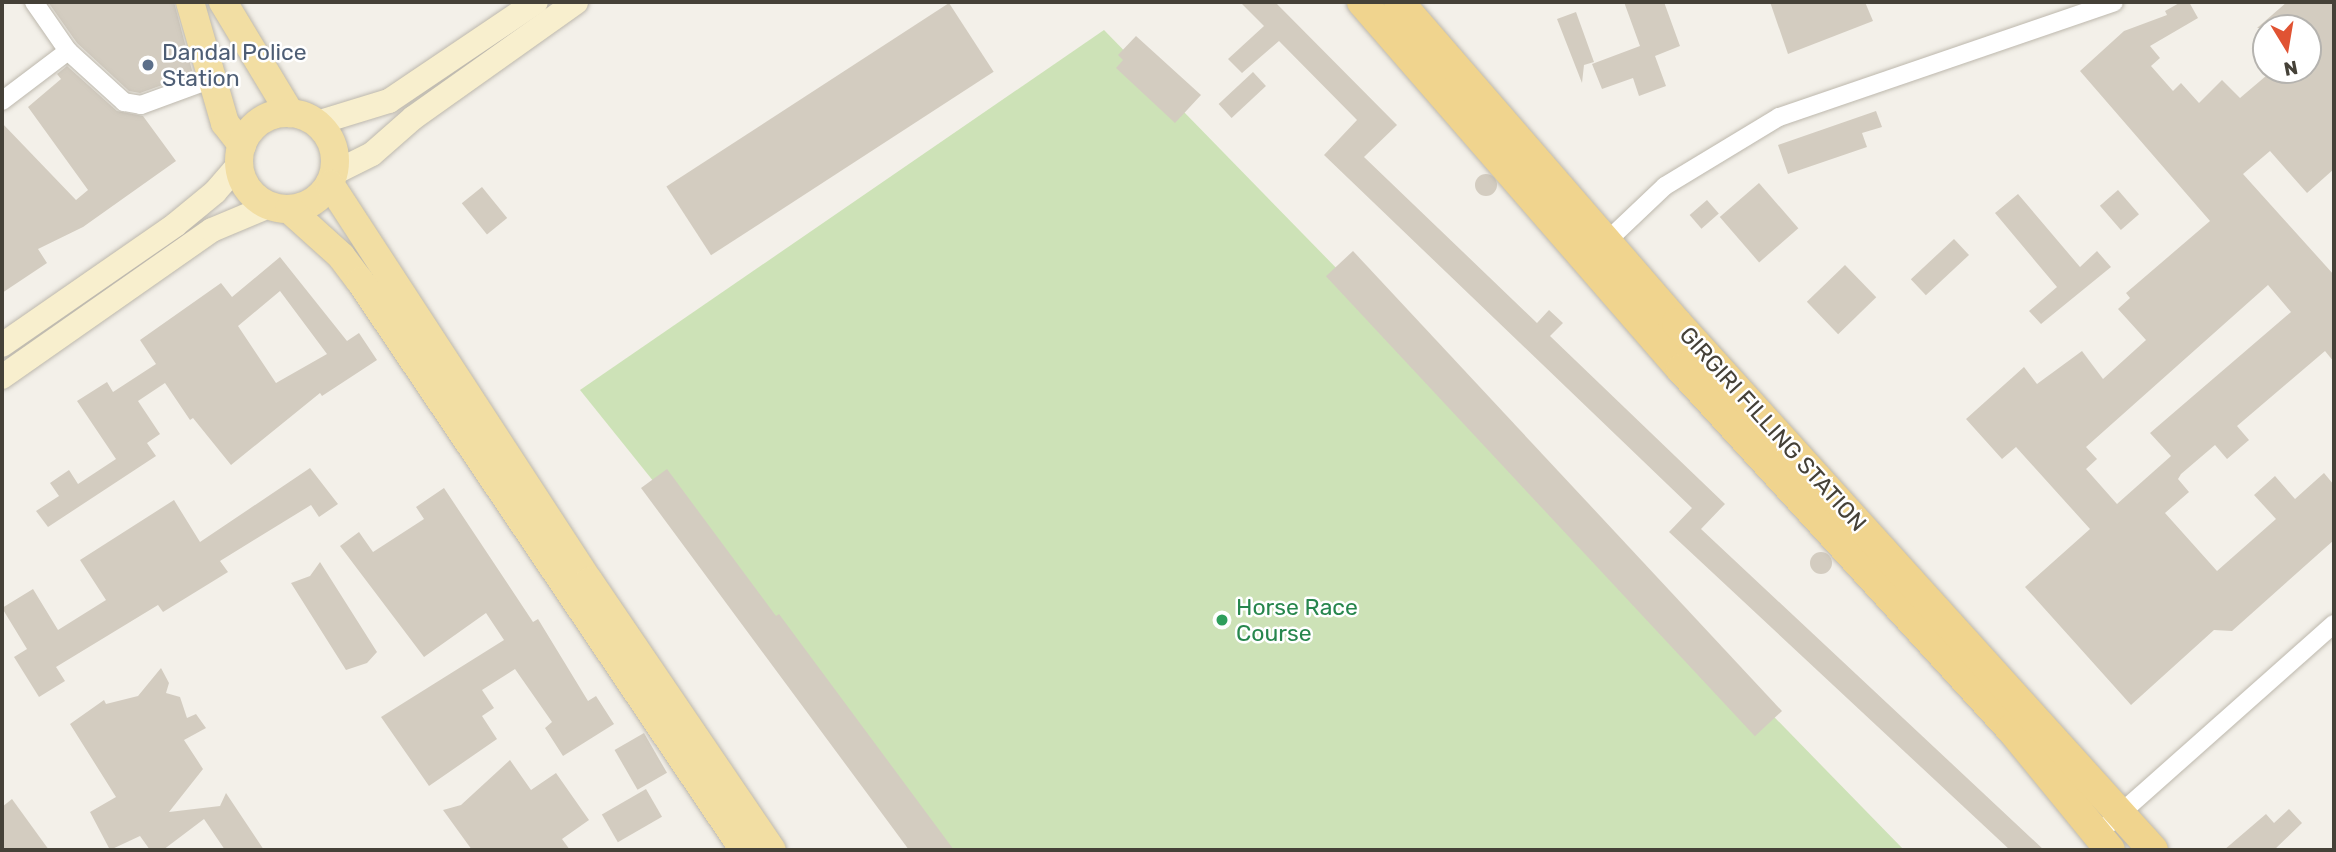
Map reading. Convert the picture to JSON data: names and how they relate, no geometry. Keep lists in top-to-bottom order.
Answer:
{
  "streets": {
    "highway": ["GIRGIRI FILLING STATION"]
  },
  "places": ["Dandal Police Station", "Horse Race Course"],
  "north": "bottom"
}
